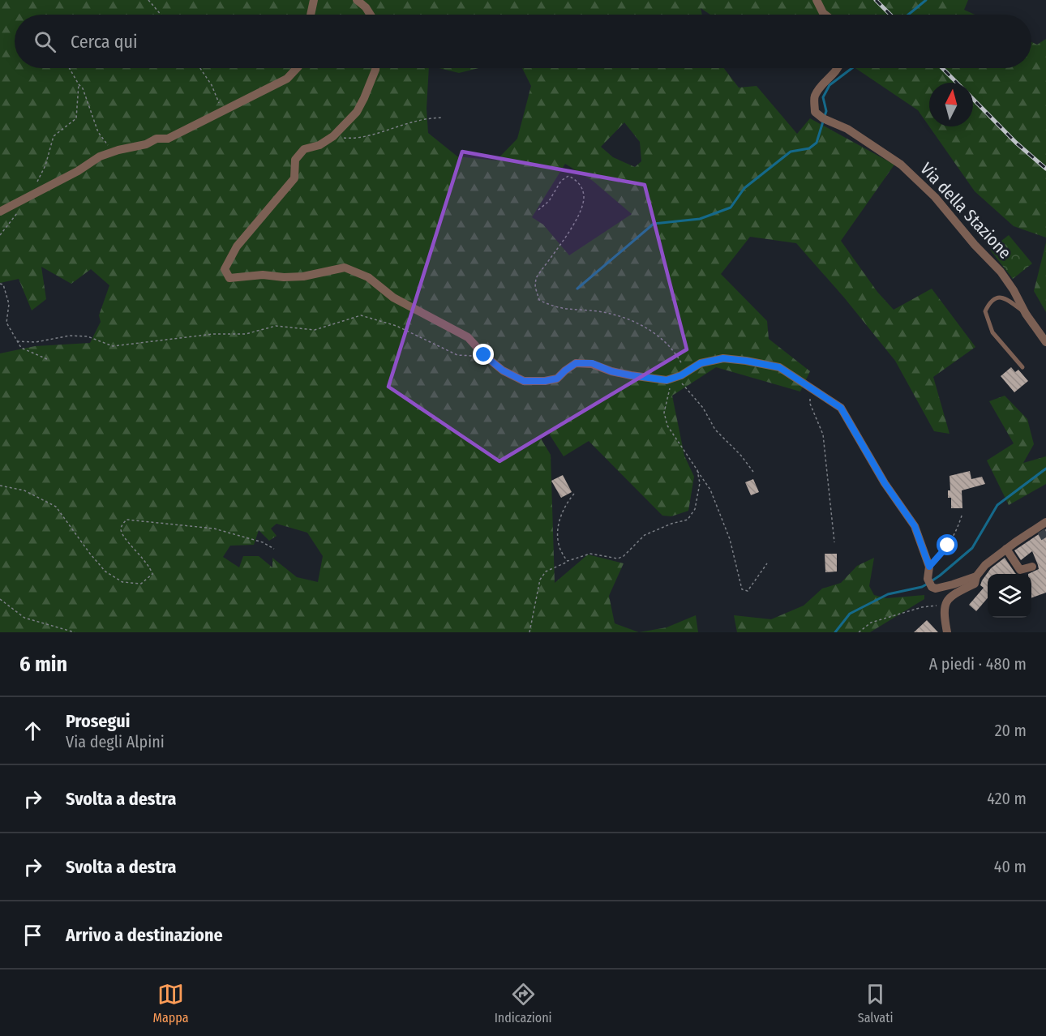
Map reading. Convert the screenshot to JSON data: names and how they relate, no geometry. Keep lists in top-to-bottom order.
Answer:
{
  "streets": {
    "street": ["Via della Stazione"]
  },
  "north": "top",
  "page": {
    "search": "Cerca qui",
    "heading": ["6 min", "A piedi · 480 m"],
    "list": [
      ["Prosegui", "Via degli Alpini", "20 m"],
      ["Svolta a destra", "420 m"],
      ["Svolta a destra", "40 m"],
      "Arrivo a destinazione"
    ],
    "nav": ["Mappa", "Indicazioni", "Salvati"]
  }
}
